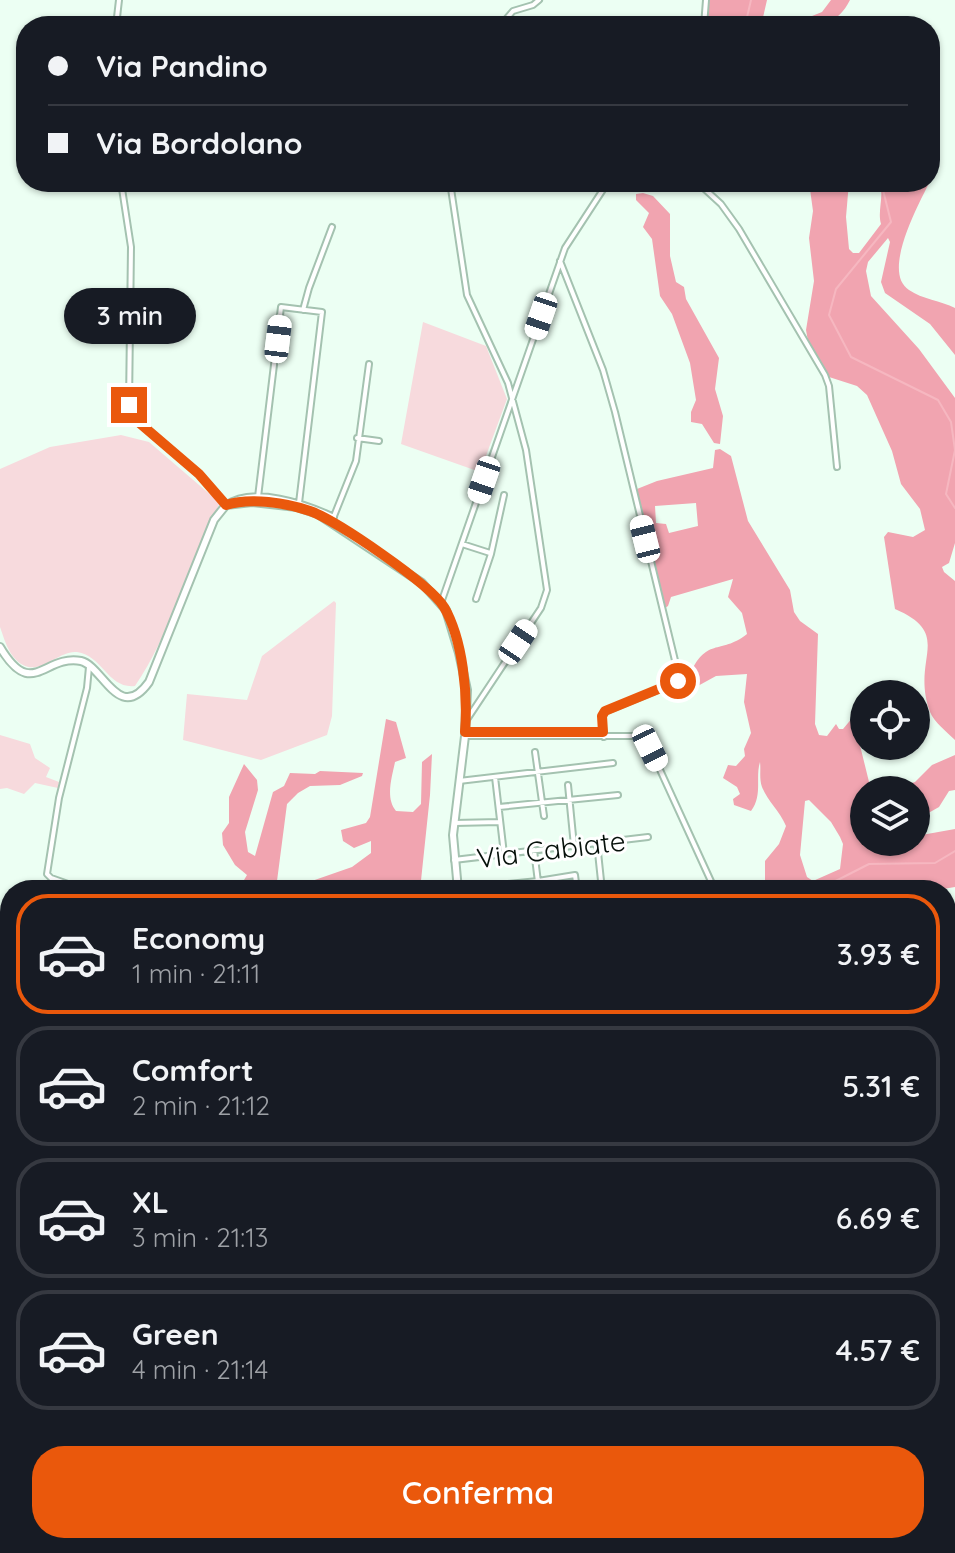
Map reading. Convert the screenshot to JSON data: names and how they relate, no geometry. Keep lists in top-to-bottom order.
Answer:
{
  "streets": {
    "street": ["Via Cabiate"]
  },
  "page": {
    "banner": ["Via Pandino", "Via Bordolano"],
    "bubble": "3 min",
    "list": [
      {
        "name": "Economy",
        "note": "1 min · 21:11",
        "value": "3.93 €"
      },
      {
        "name": "Comfort",
        "note": "2 min · 21:12",
        "value": "5.31 €"
      },
      {
        "name": "XL",
        "note": "3 min · 21:13",
        "value": "6.69 €"
      },
      {
        "name": "Green",
        "note": "4 min · 21:14",
        "value": "4.57 €"
      }
    ],
    "buttons": "Conferma"
  }
}
